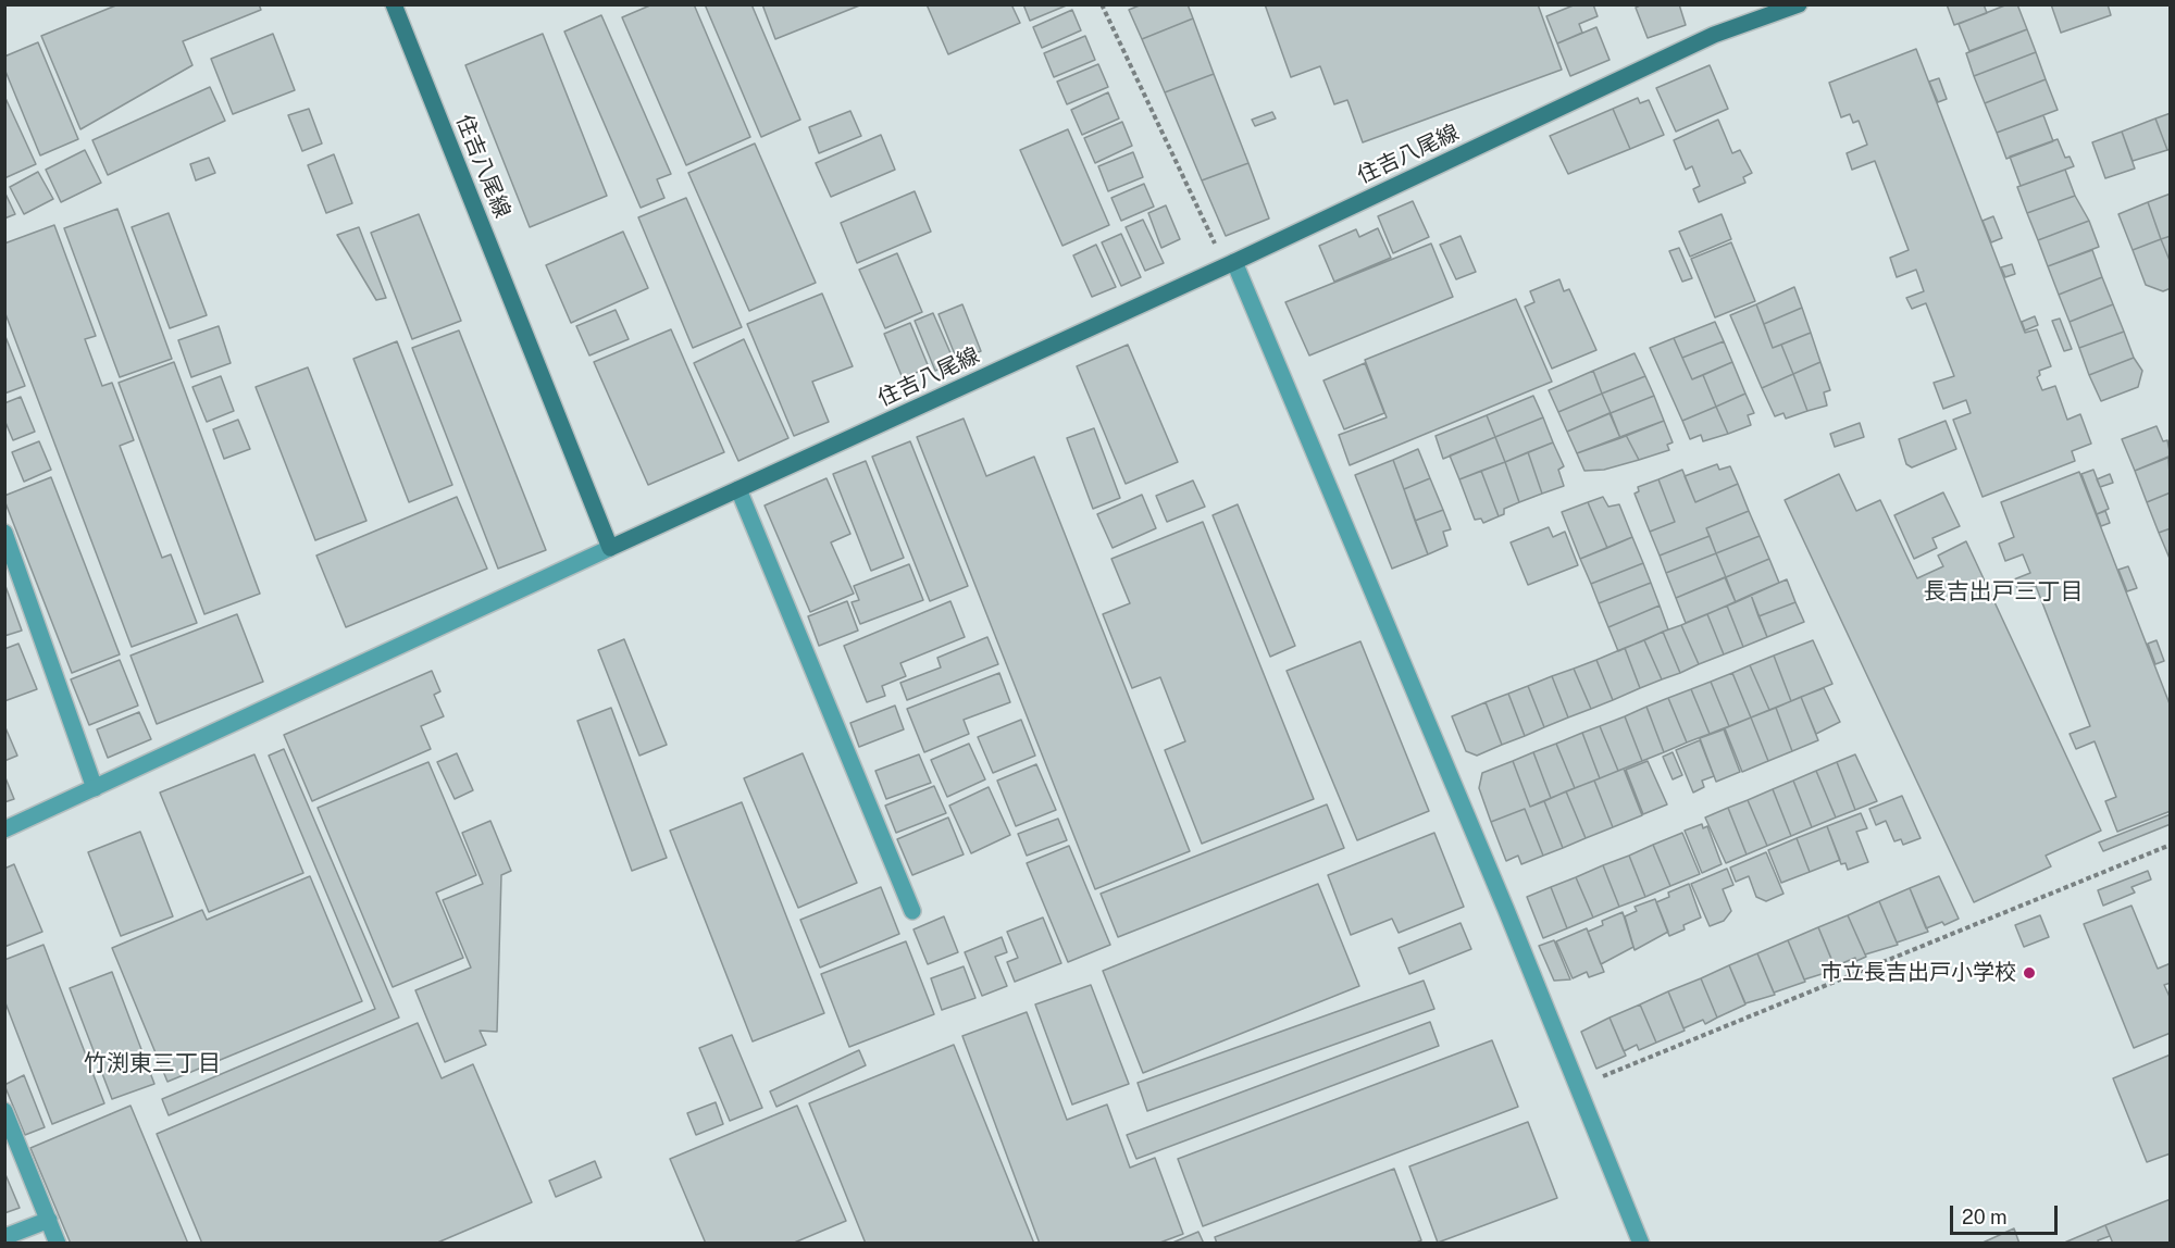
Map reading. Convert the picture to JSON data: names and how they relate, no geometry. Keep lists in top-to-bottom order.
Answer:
{
  "streets": {
    "main road": ["住吉八尾線"]
  },
  "districts": ["長吉出戸三丁目", "竹渕東三丁目"],
  "places": ["市立長吉出戸小学校"],
  "scale_bar": "20 m"
}
